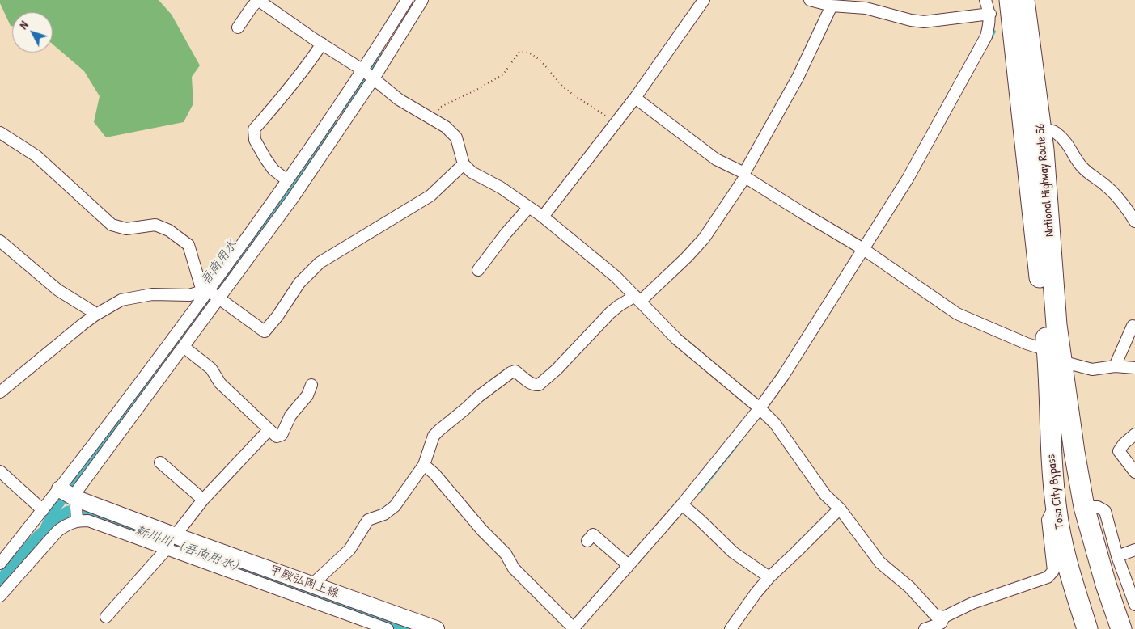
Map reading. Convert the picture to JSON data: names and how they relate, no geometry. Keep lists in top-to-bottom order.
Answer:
{
  "streets": {
    "highway": ["National Highway Route 56", "Tosa City Bypass"],
    "main road": ["甲殿弘岡上線"]
  },
  "crossings": [
    ["National Highway Route 56", "Tosa City Bypass"]
  ],
  "water": ["吾南用水", "新川川（吾南用水）"],
  "north": "top left"
}
